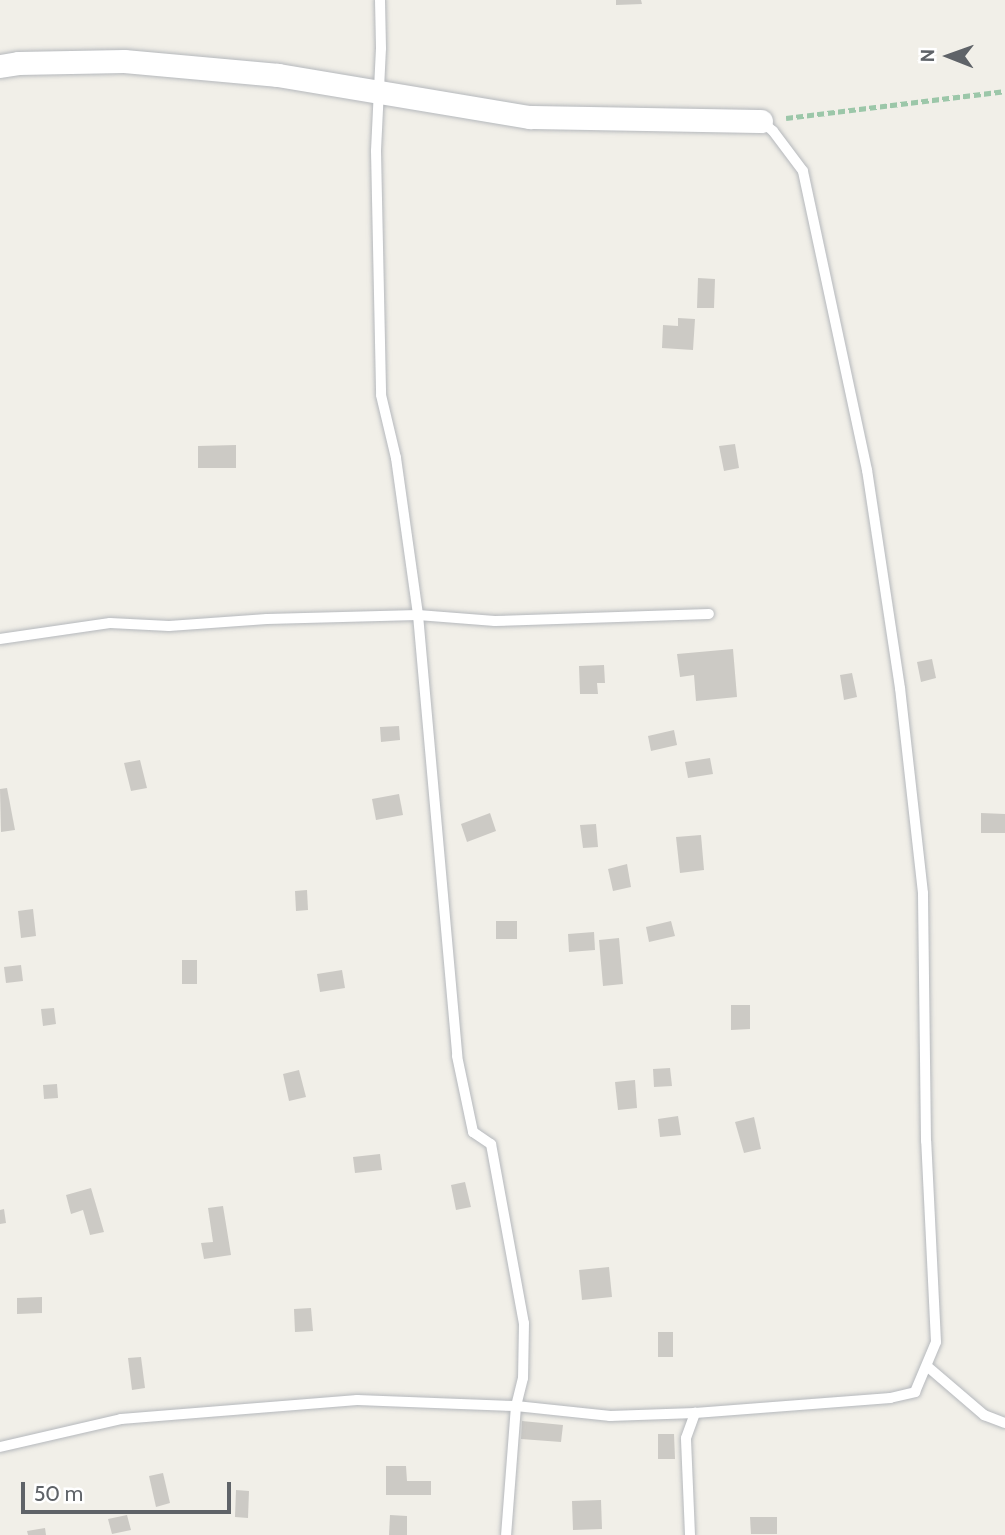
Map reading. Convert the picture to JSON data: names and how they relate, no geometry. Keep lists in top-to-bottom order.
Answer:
{
  "scale_bar": "50 m",
  "north": "left"
}
